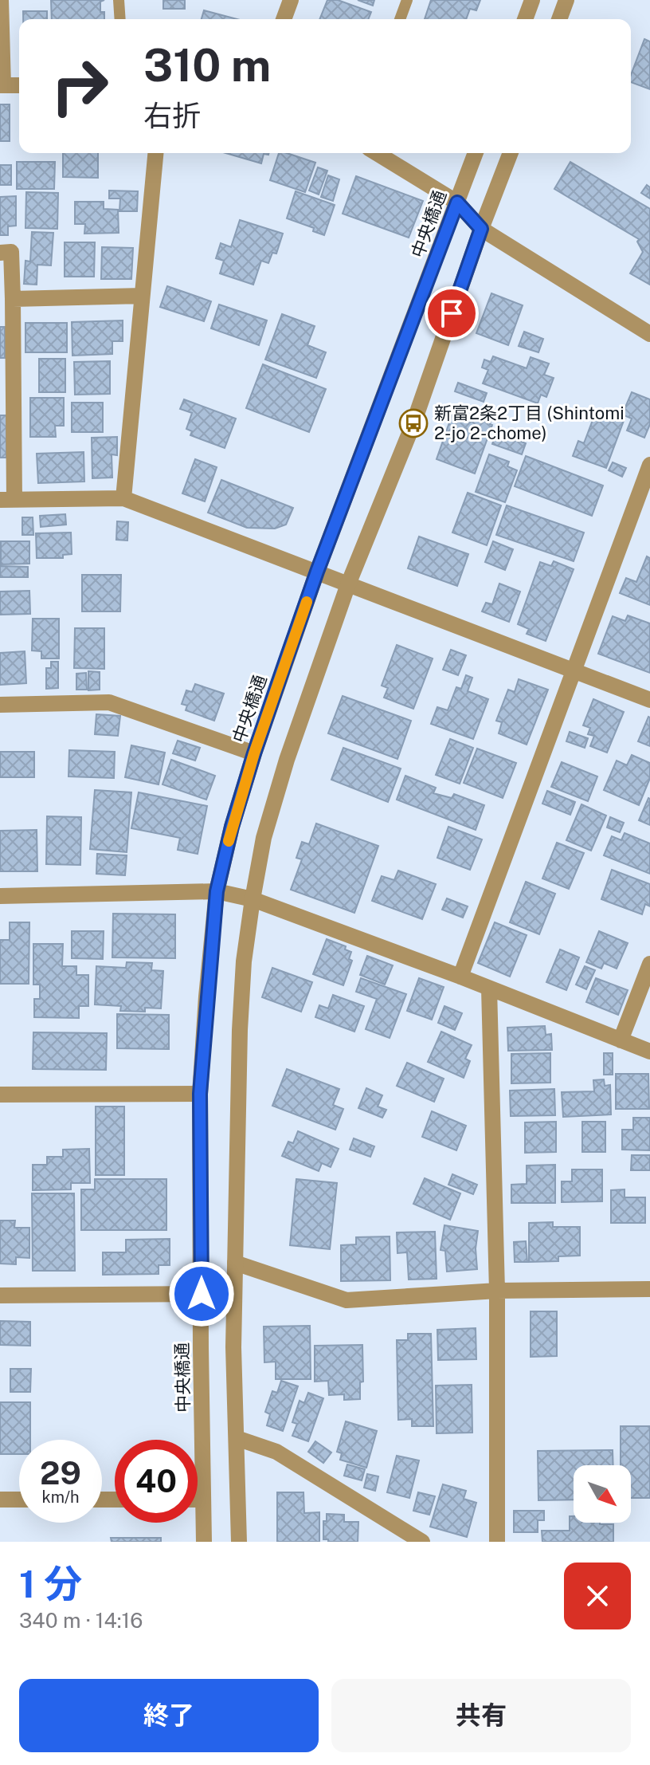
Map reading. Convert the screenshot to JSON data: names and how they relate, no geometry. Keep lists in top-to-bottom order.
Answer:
{
  "streets": {
    "street": ["中央橋通"]
  },
  "places": {
    "bus stop": ["新富2条2丁目 (Shintomi 2-jo 2-chome)"]
  },
  "north": "bottom right",
  "page": {
    "turn": ["310 m", "右折"],
    "speed": "29 km/h",
    "limit": "40",
    "heading": ["1 分", "340 m · 14:16"],
    "buttons": ["終了", "共有"]
  }
}
